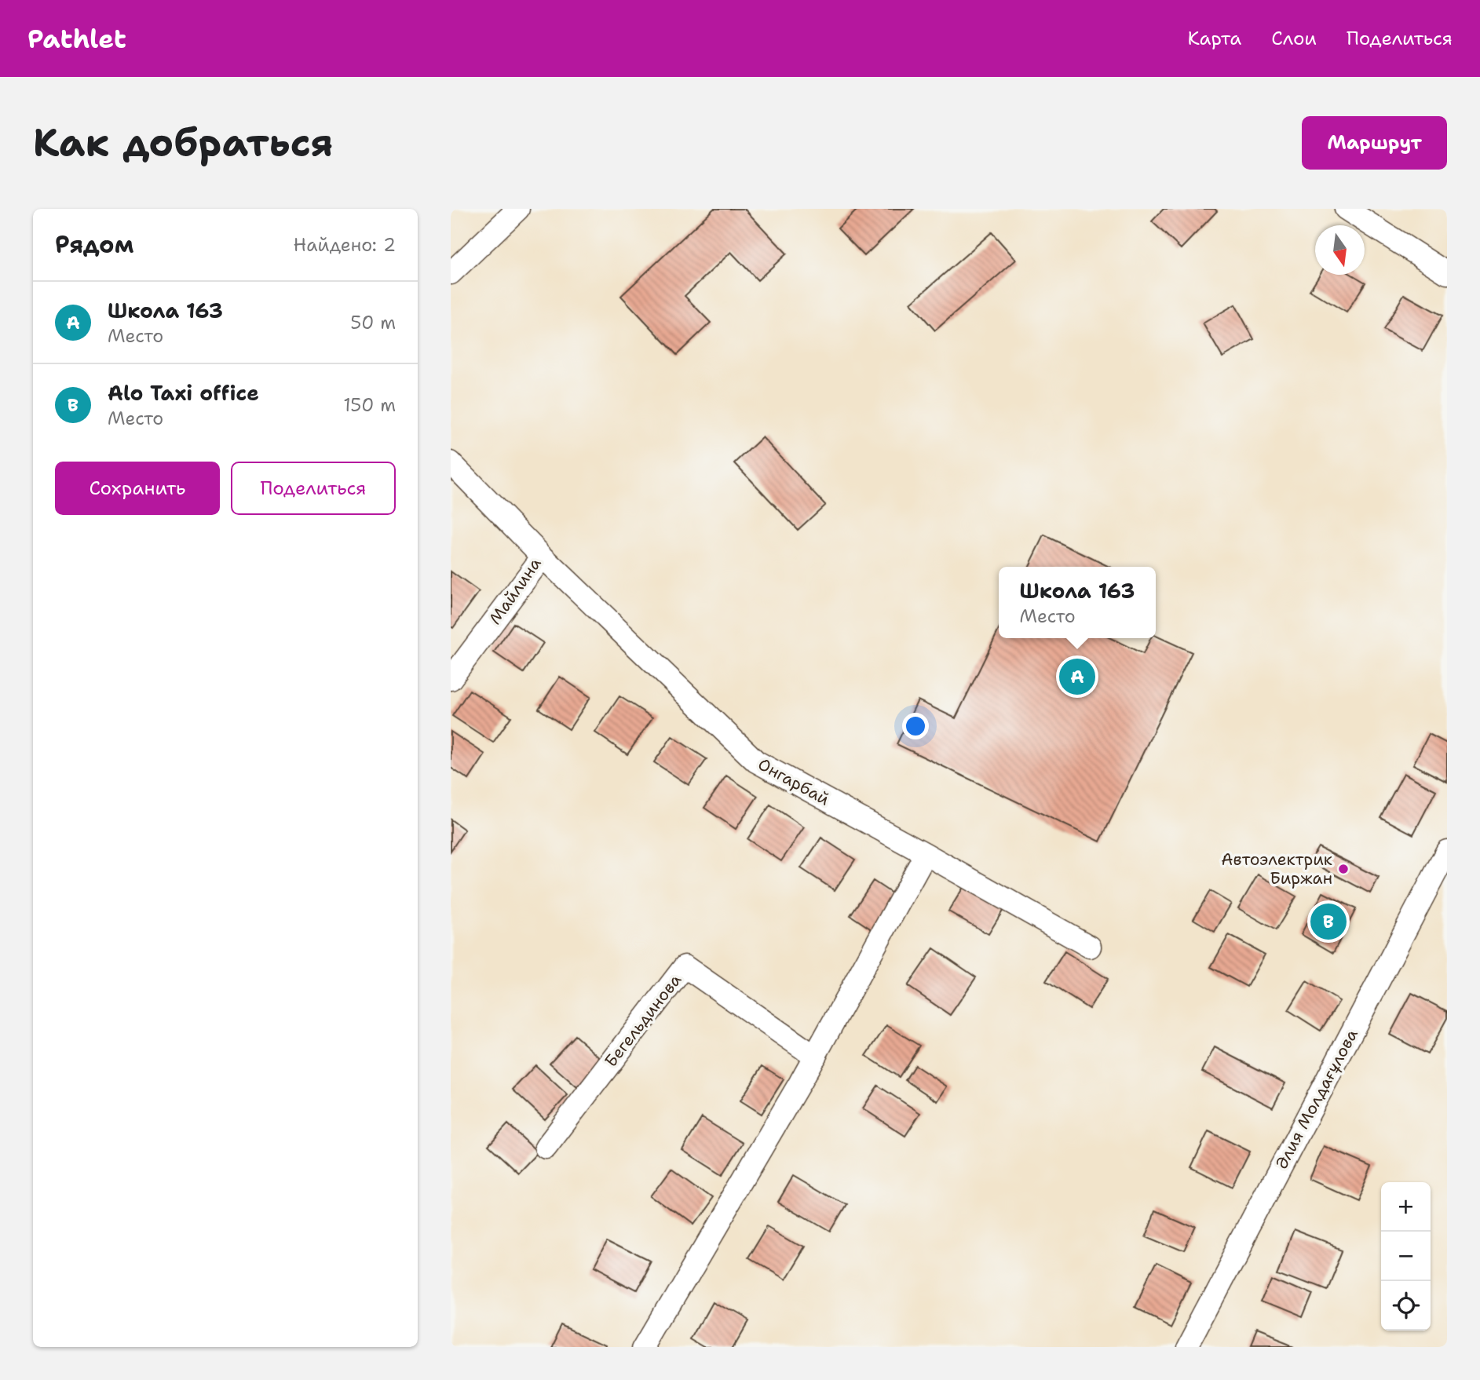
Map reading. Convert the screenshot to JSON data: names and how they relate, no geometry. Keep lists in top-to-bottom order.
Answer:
{
  "streets": {
    "street": [
      "Майлина",
      "Онгарбай",
      "Бегельдинова",
      "Әлия Молдағұлова"
    ]
  },
  "crossings": [
    ["Майлина", "Онгарбай"]
  ],
  "places": ["Автоэлектрик Биржан"],
  "north": "bottom",
  "page": {
    "header": "Pathlet",
    "nav": ["Карта", "Слои", "Поделиться"],
    "buttons": [
      "Маршрут",
      ["Сохранить", "Поделиться"]
    ],
    "title": "Как добраться",
    "heading": ["Рядом", "Найдено: 2"],
    "list": [
      {
        "mark": "A",
        "name": "Школа 163",
        "note": "Место",
        "value": "50 m"
      },
      {
        "mark": "B",
        "name": "Alo Taxi office",
        "note": "Место",
        "value": "150 m"
      }
    ],
    "popup": ["Школа 163", "Место"],
    "pins": ["A", "B"],
    "map_buttons": ["+", "−"]
  }
}
